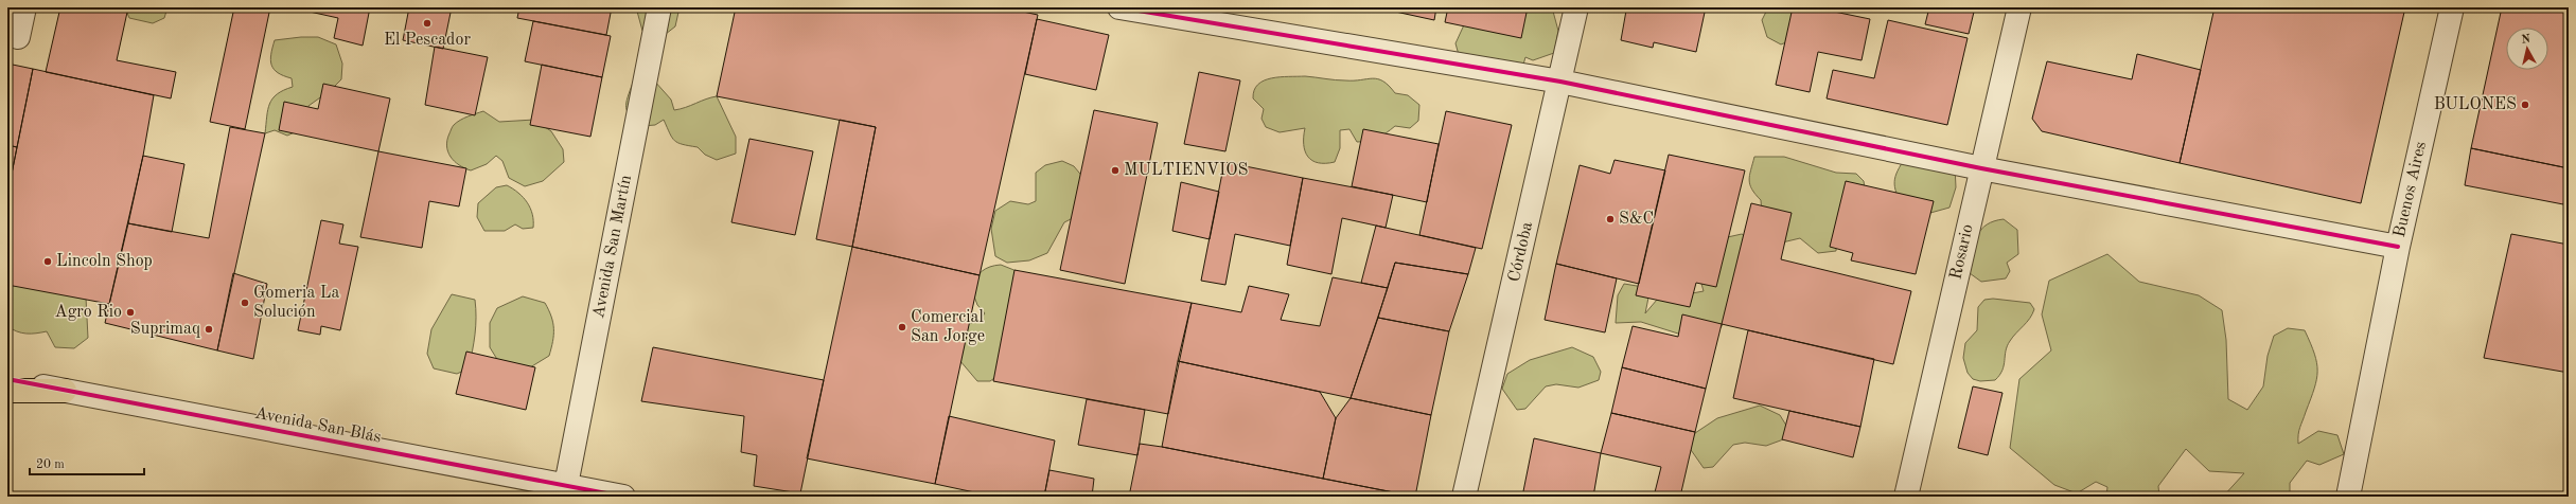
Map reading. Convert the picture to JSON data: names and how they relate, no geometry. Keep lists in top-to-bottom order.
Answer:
{
  "streets": {
    "street": [
      "Buenos Aires",
      "Avenida San Martín",
      "Córdoba",
      "Rosario",
      "Avenida San Blás"
    ]
  },
  "crossings": [
    ["Avenida San Martín", "Avenida San Blás"]
  ],
  "places": [
    "El Pescador",
    "BULONES",
    "MULTIENVIOS",
    "S&C",
    "Lincoln Shop",
    "Gomeria La Solución",
    "Agro Rio",
    "Comercial San Jorge",
    "Suprimaq"
  ],
  "scale_bar": "20 m",
  "north": "top"
}
